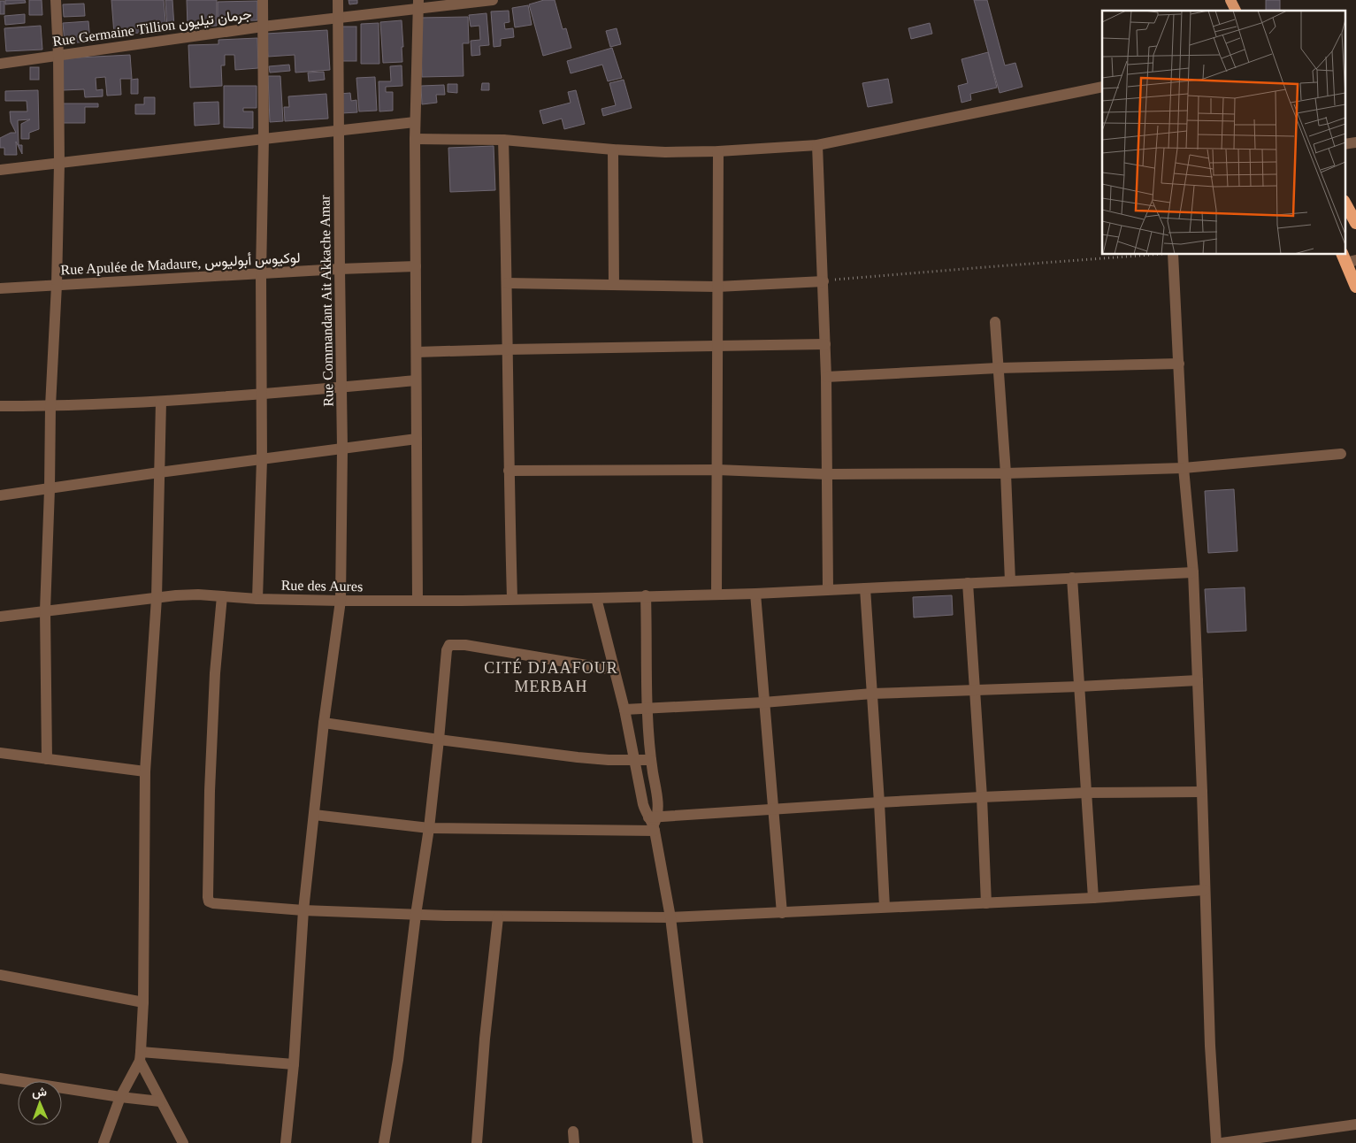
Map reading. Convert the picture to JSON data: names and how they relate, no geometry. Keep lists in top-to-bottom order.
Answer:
{
  "streets": {
    "street": [
      "Rue Germaine Tillion جرمان تيليون",
      "Rue Apulée de Madaure, لوكيوس أبوليوس",
      "Rue Commandant Ait Akkache Amar",
      "Rue des Aures"
    ]
  },
  "crossings": [
    ["Rue Germaine Tillion جرمان تيليون", "Rue Commandant Ait Akkache Amar"],
    ["Rue Apulée de Madaure, لوكيوس أبوليوس", "Rue Commandant Ait Akkache Amar"],
    ["Rue Commandant Ait Akkache Amar", "Rue des Aures"]
  ],
  "districts": ["CITÉ DJAAFOUR MERBAH"],
  "north": "top"
}
